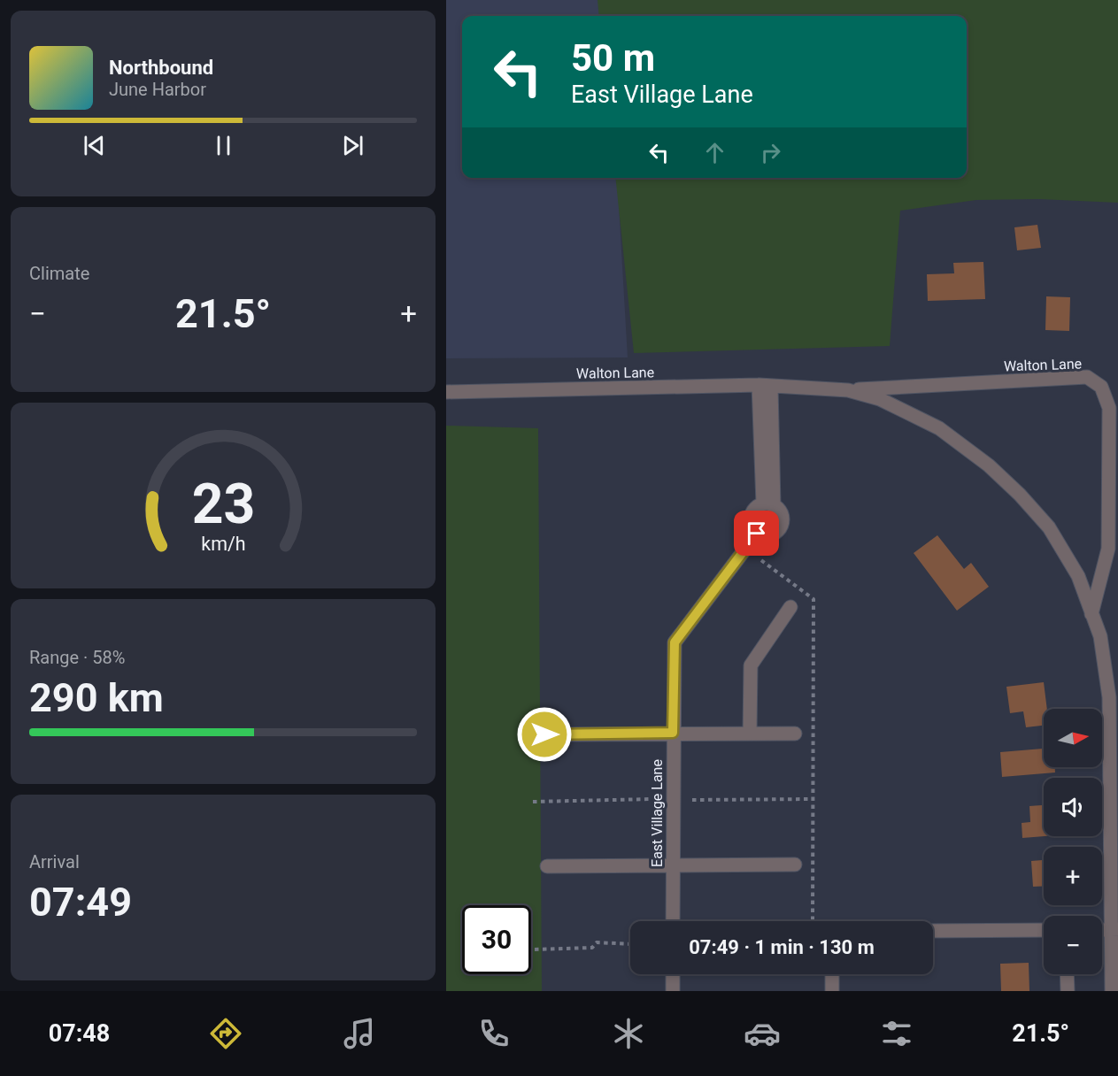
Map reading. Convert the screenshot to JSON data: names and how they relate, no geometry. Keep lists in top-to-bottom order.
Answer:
{
  "streets": {
    "street": ["Walton Lane", "East Village Lane"]
  },
  "north": "right",
  "page": {
    "turn": ["50 m", "East Village Lane"],
    "song": ["Northbound", "June Harbor"],
    "tile": [
      "Climate",
      ["Range · 58%", "290 km"],
      ["Arrival", "07:49"]
    ],
    "heat": ["−", "21.5°", "+"],
    "map_buttons": ["+", "−"],
    "limit": "30",
    "trip": "07:49 · 1 min · 130 m",
    "tabs": ["07:48", "21.5°"],
    "gauge": ["23", "km/h"]
  }
}
